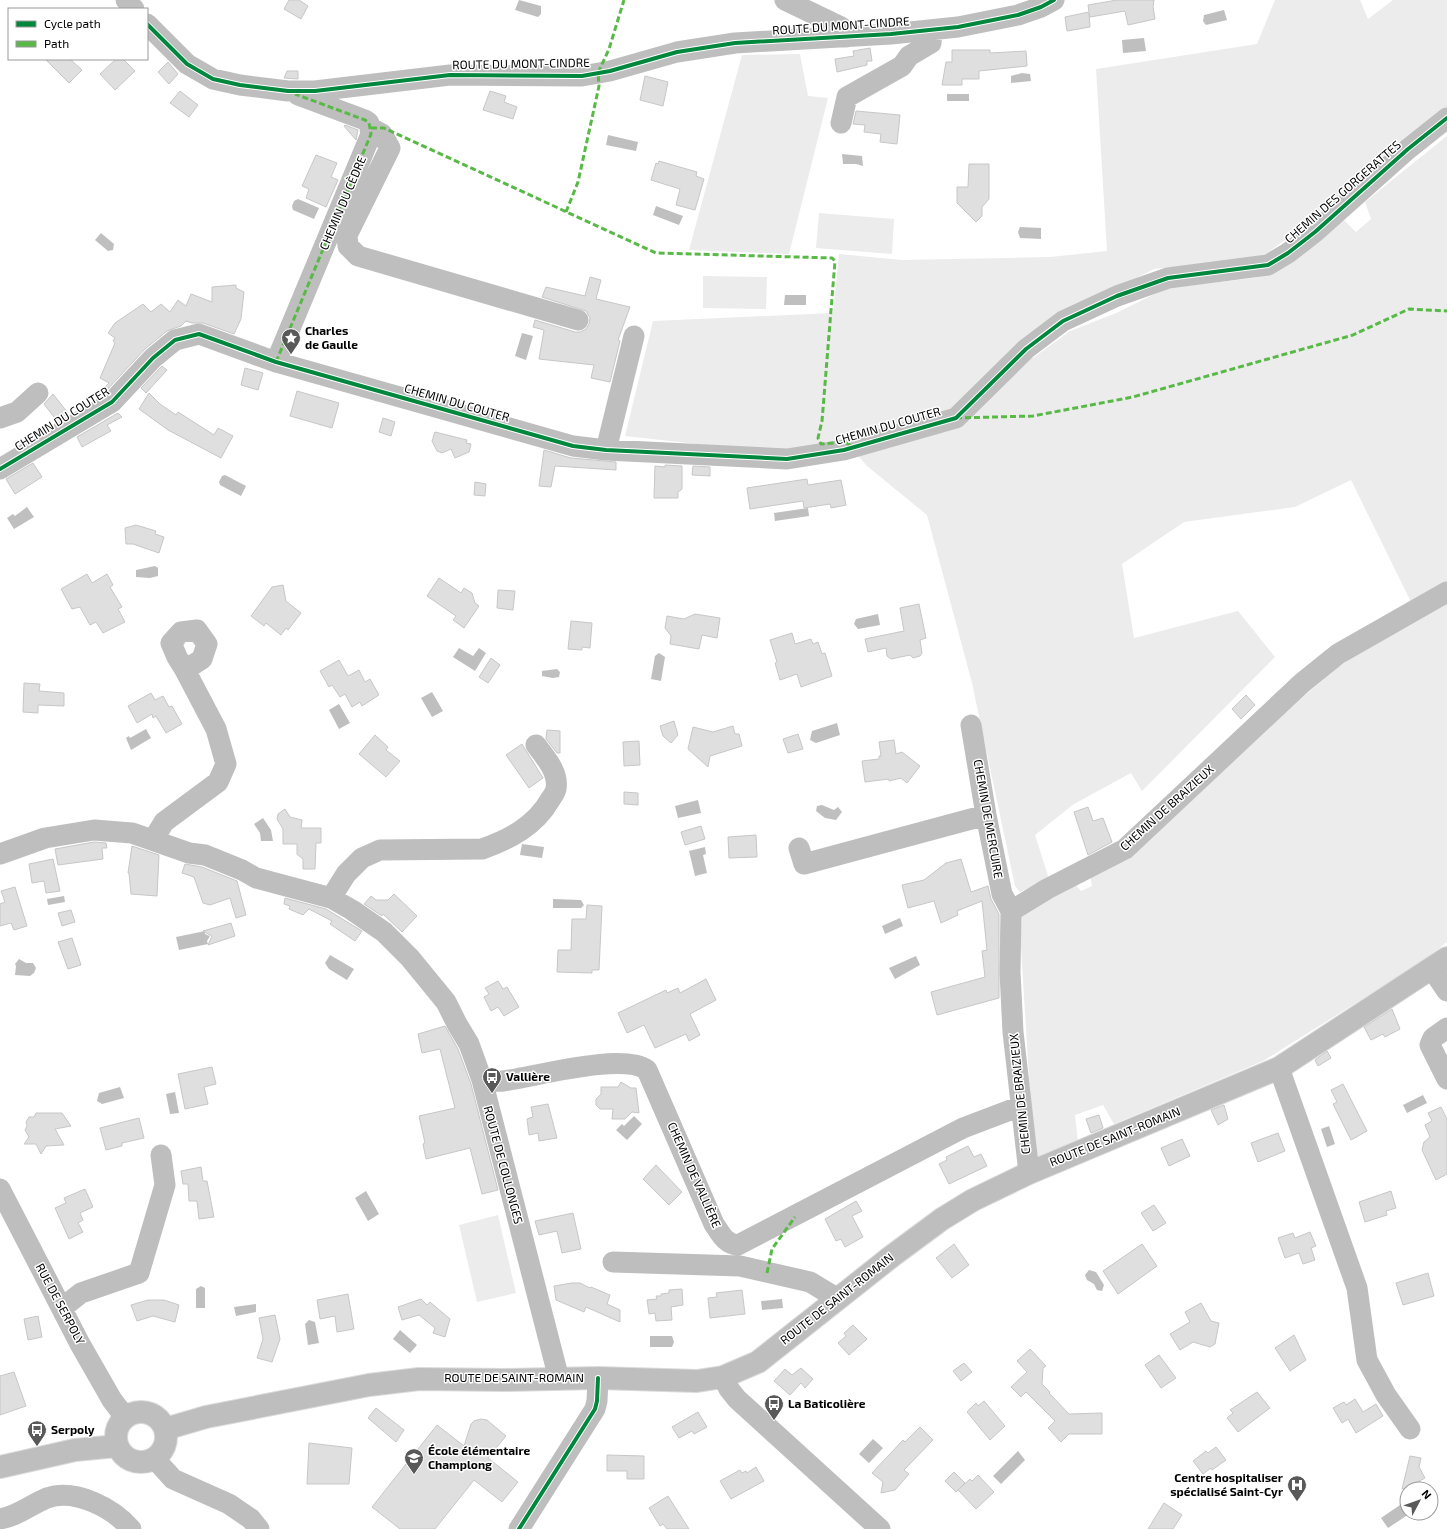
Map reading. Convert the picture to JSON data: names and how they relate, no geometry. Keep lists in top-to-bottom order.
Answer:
{
  "streets": {
    "main road": ["ROUTE DE SAINT-ROMAIN"],
    "street": [
      "ROUTE DU MONT-CINDRE",
      "CHEMIN DES GORGERATTES",
      "CHEMIN DU CÈDRE",
      "CHEMIN DU COUTER",
      "CHEMIN DE BRAIZIEUX",
      "CHEMIN DE MERCUIRE",
      "ROUTE DE COLLONGES",
      "CHEMIN DE VALLIÈRE",
      "RUE DE SERPOLY"
    ]
  },
  "crossings": [
    ["CHEMIN DES GORGERATTES", "CHEMIN DU COUTER"],
    ["CHEMIN DU CÈDRE", "CHEMIN DU COUTER"],
    ["CHEMIN DE BRAIZIEUX", "CHEMIN DE MERCUIRE"],
    ["CHEMIN DE BRAIZIEUX", "ROUTE DE SAINT-ROMAIN"],
    ["CHEMIN DE BRAIZIEUX", "CHEMIN DE VALLIÈRE"],
    ["ROUTE DE SAINT-ROMAIN", "ROUTE DE COLLONGES"],
    ["ROUTE DE SAINT-ROMAIN", "RUE DE SERPOLY"],
    ["ROUTE DE COLLONGES", "CHEMIN DE VALLIÈRE"]
  ],
  "places": {
    "place": ["Charles de Gaulle"],
    "bus stop": ["Vallière", "La Baticolière", "Serpoly"],
    "school or university": ["École élémentaire Champlong"],
    "hospital": ["Centre hospitaliser spécialisé Saint-Cyr"]
  },
  "legend": ["Cycle path", "Path"],
  "north": "top right"
}
